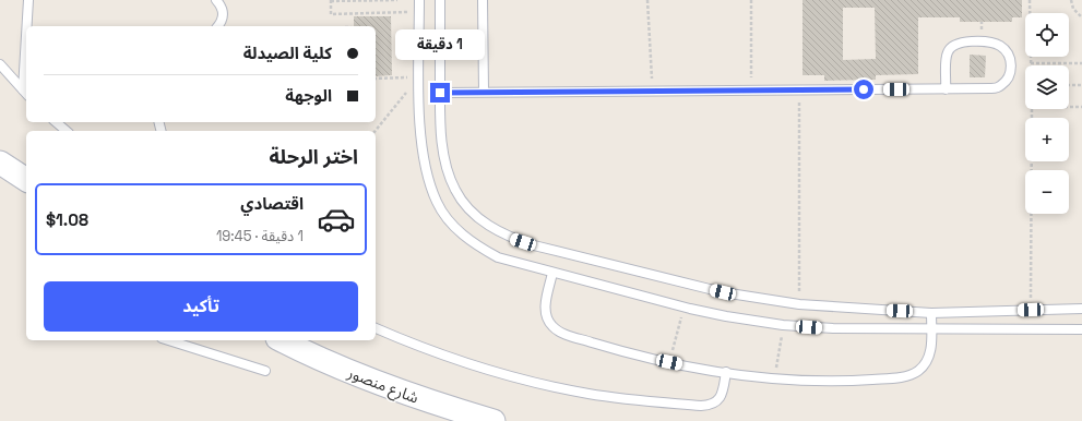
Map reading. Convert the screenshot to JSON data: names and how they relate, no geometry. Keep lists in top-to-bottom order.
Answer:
{
  "streets": {
    "street": ["شارع منصور"]
  },
  "page": {
    "map_buttons": ["+", "−"],
    "banner": ["كلية الصيدلة", "الوجهة"],
    "bubble": "1 دقيقة",
    "heading": "اختر الرحلة",
    "list": [
      {
        "name": "اقتصادي",
        "note": "1 دقيقة · 19:45",
        "value": "$1.08"
      }
    ],
    "buttons": "تأكيد"
  }
}
